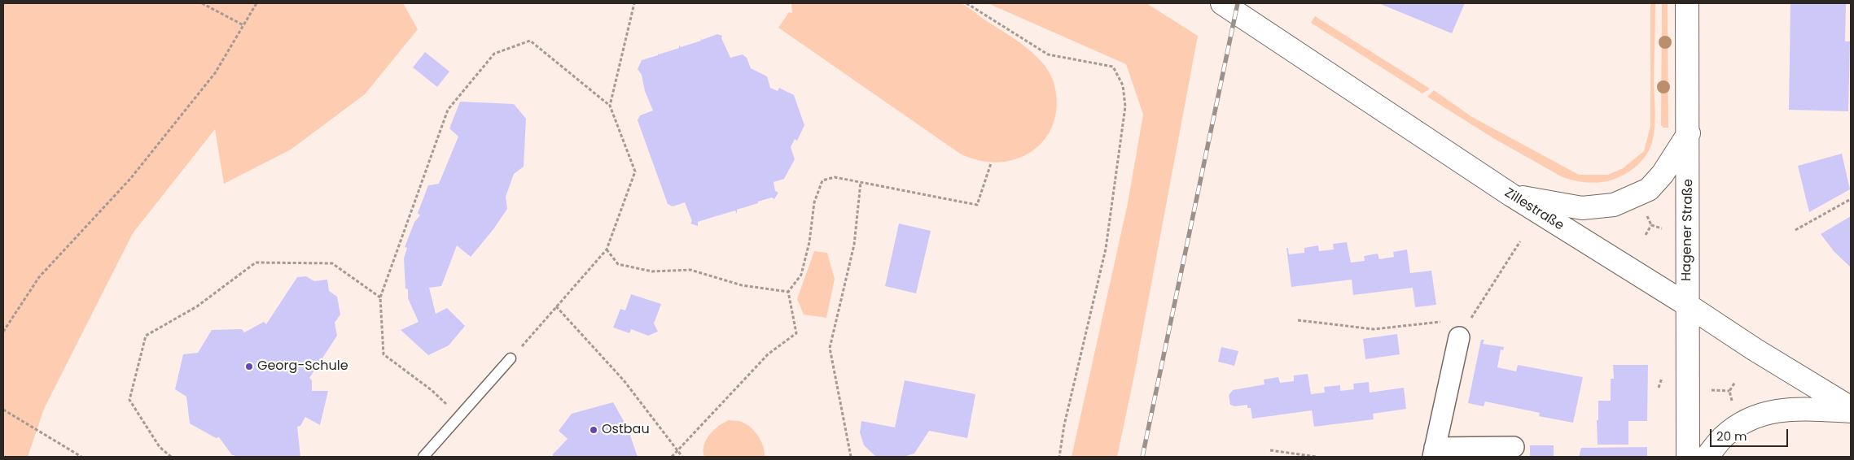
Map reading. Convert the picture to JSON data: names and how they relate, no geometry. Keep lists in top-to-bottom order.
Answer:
{
  "streets": {
    "main road": ["Zillestraße", "Hagener Straße"]
  },
  "crossings": [
    ["Zillestraße", "Hagener Straße"]
  ],
  "places": ["Georg-Schule", "Ostbau"],
  "scale_bar": "20 m"
}
